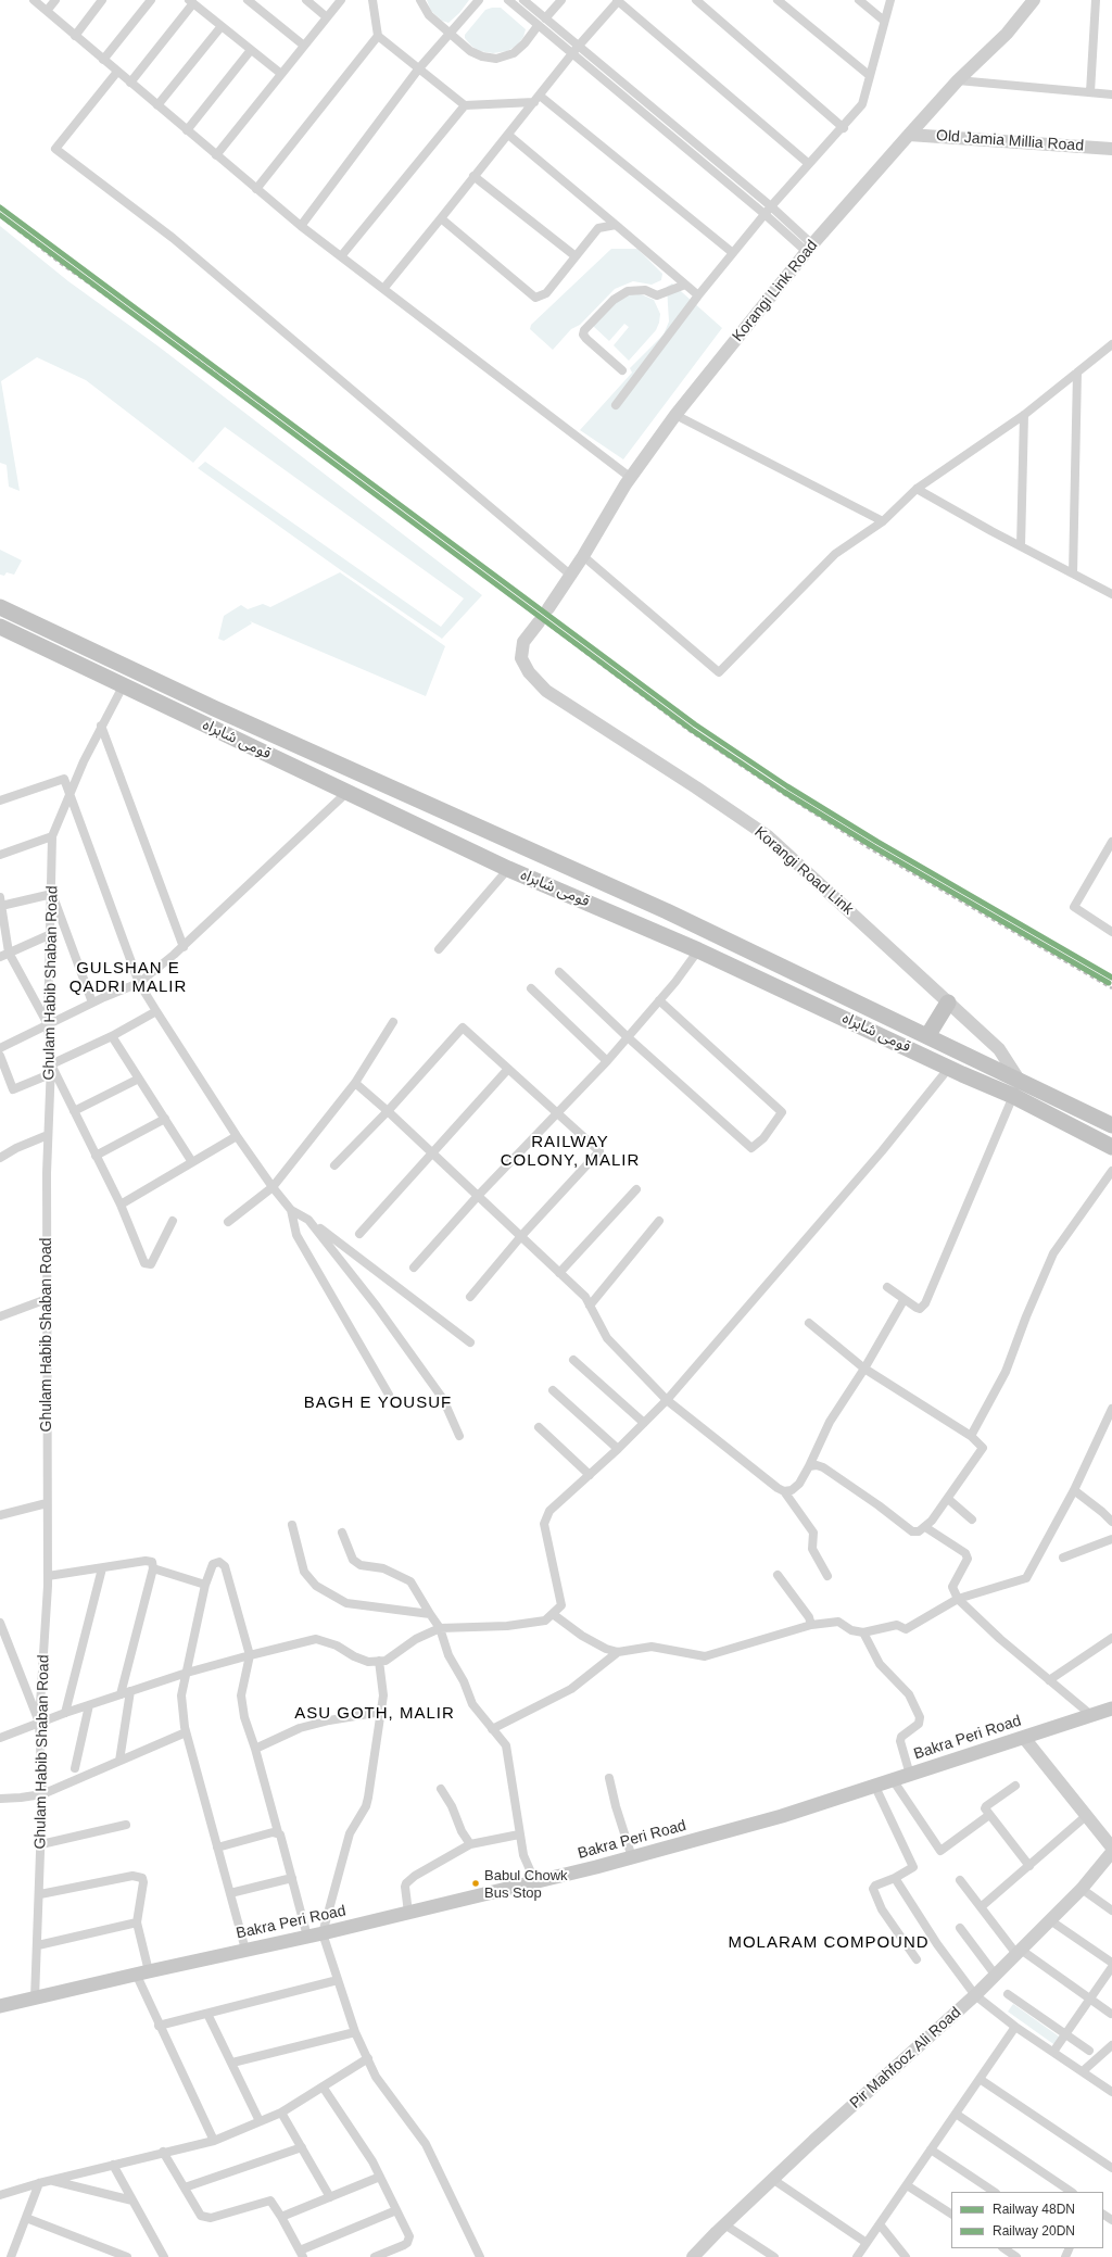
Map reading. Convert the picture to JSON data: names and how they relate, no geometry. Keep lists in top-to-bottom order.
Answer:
{
  "streets": {
    "highway": ["قومی شاہراہ"],
    "main road": [
      "Old Jamia Millia Road",
      "Korangi Link Road",
      "Korangi Road Link",
      "Bakra Peri Road",
      "Pir Mahfooz Ali Road"
    ],
    "street": ["Ghulam Habib Shaban Road"]
  },
  "crossings": [
    ["Old Jamia Millia Road", "Korangi Link Road"],
    ["قومی شاہراہ", "Korangi Road Link"],
    ["قومی شاہراہ", "Ghulam Habib Shaban Road"],
    ["Ghulam Habib Shaban Road", "Bakra Peri Road"]
  ],
  "districts": [
    "GULSHAN E QADRI MALIR",
    "RAILWAY COLONY, MALIR",
    "BAGH E YOUSUF",
    "ASU GOTH, MALIR",
    "MOLARAM COMPOUND"
  ],
  "places": ["Babul Chowk Bus Stop"],
  "lines": ["rail line 48DN", "rail line 20DN"],
  "legend": ["Railway 48DN", "Railway 20DN"]
}
